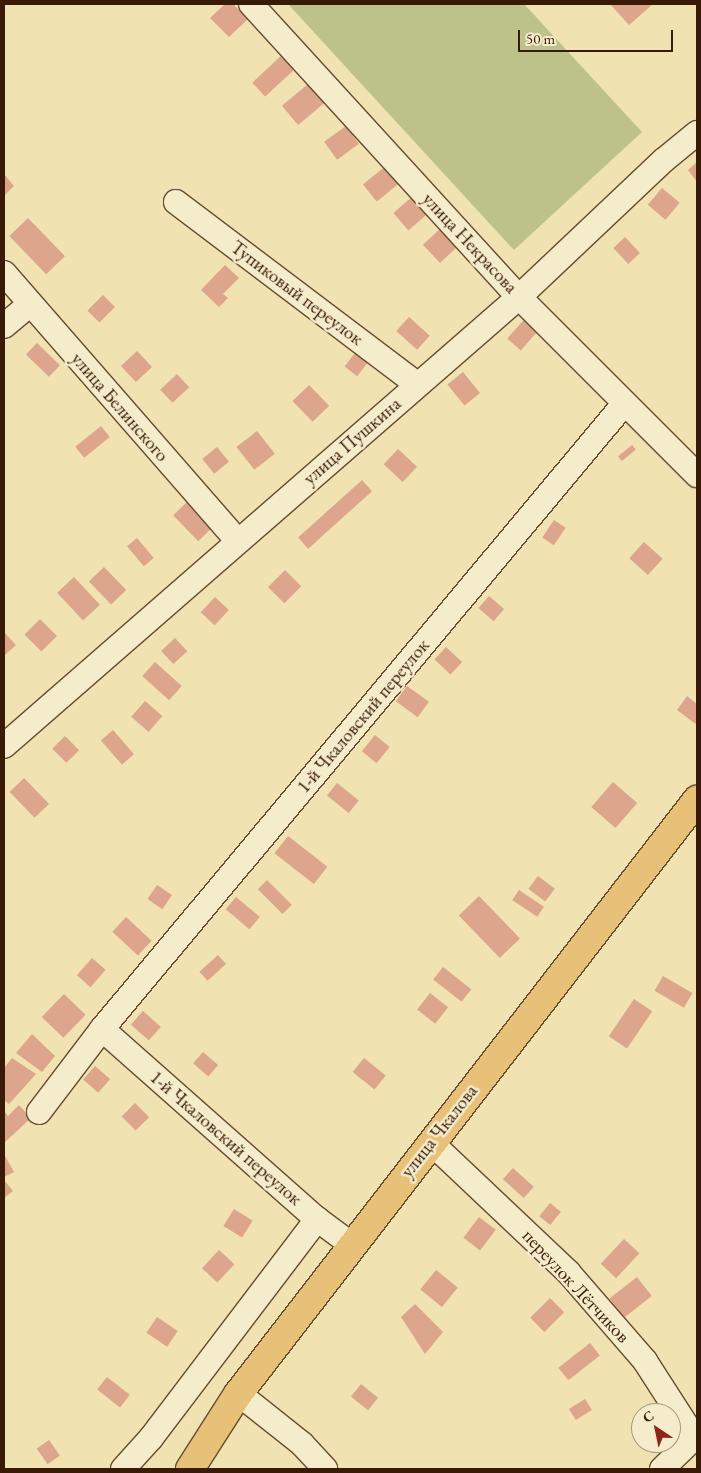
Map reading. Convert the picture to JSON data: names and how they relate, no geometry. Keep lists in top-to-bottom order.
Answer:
{
  "streets": {
    "main road": ["улица Чкалова"],
    "street": [
      "улица Некрасова",
      "Тупиковый переулок",
      "улица Белинского",
      "улица Пушкина",
      "1-й Чкаловский переулок",
      "переулок Лётчиков"
    ]
  },
  "crossings": [
    ["улица Некрасова", "улица Пушкина"],
    ["улица Некрасова", "1-й Чкаловский переулок"],
    ["Тупиковый переулок", "улица Пушкина"],
    ["улица Белинского", "улица Пушкина"],
    ["1-й Чкаловский переулок", "улица Чкалова"],
    ["улица Чкалова", "переулок Лётчиков"]
  ],
  "scale_bar": "50 m",
  "north": "top left"
}
